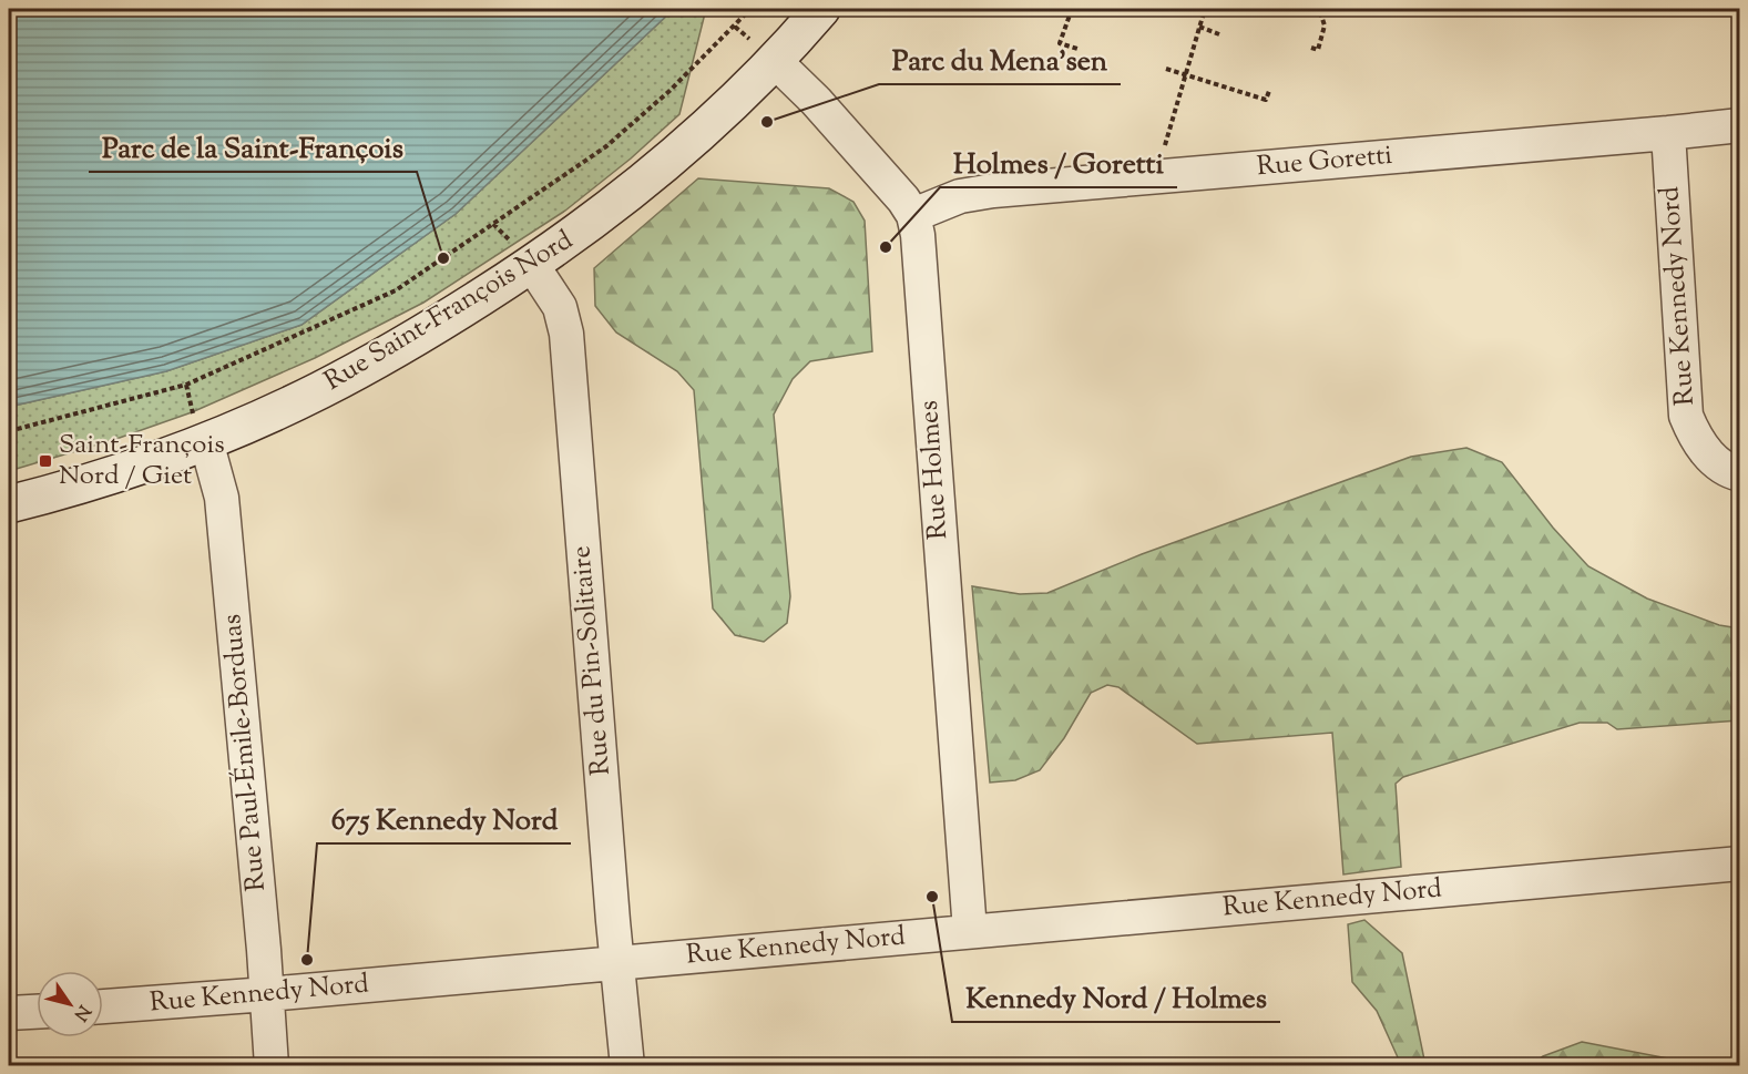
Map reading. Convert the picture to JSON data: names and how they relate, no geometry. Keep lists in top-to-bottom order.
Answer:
{
  "streets": {
    "street": [
      "Rue Goretti",
      "Rue Kennedy Nord",
      "Rue Saint-François Nord",
      "Rue Holmes",
      "Rue du Pin-Solitaire",
      "Rue Paul-Émile-Borduas"
    ]
  },
  "crossings": [
    ["Rue Goretti", "Rue Kennedy Nord"],
    ["Rue Goretti", "Rue Holmes"],
    ["Rue Kennedy Nord", "Rue Holmes"],
    ["Rue Kennedy Nord", "Rue du Pin-Solitaire"],
    ["Rue Kennedy Nord", "Rue Paul-Émile-Borduas"],
    ["Rue Saint-François Nord", "Rue Holmes"],
    ["Rue Saint-François Nord", "Rue du Pin-Solitaire"],
    ["Rue Saint-François Nord", "Rue Paul-Émile-Borduas"]
  ],
  "places": {
    "other": [
      "Parc du Mena'sen",
      "Holmes / Goretti",
      "Parc de la Saint-François",
      "Kennedy Nord / Holmes",
      "675 Kennedy Nord"
    ],
    "transit": ["Saint-François Nord / Giet"]
  },
  "north": "bottom right"
}
